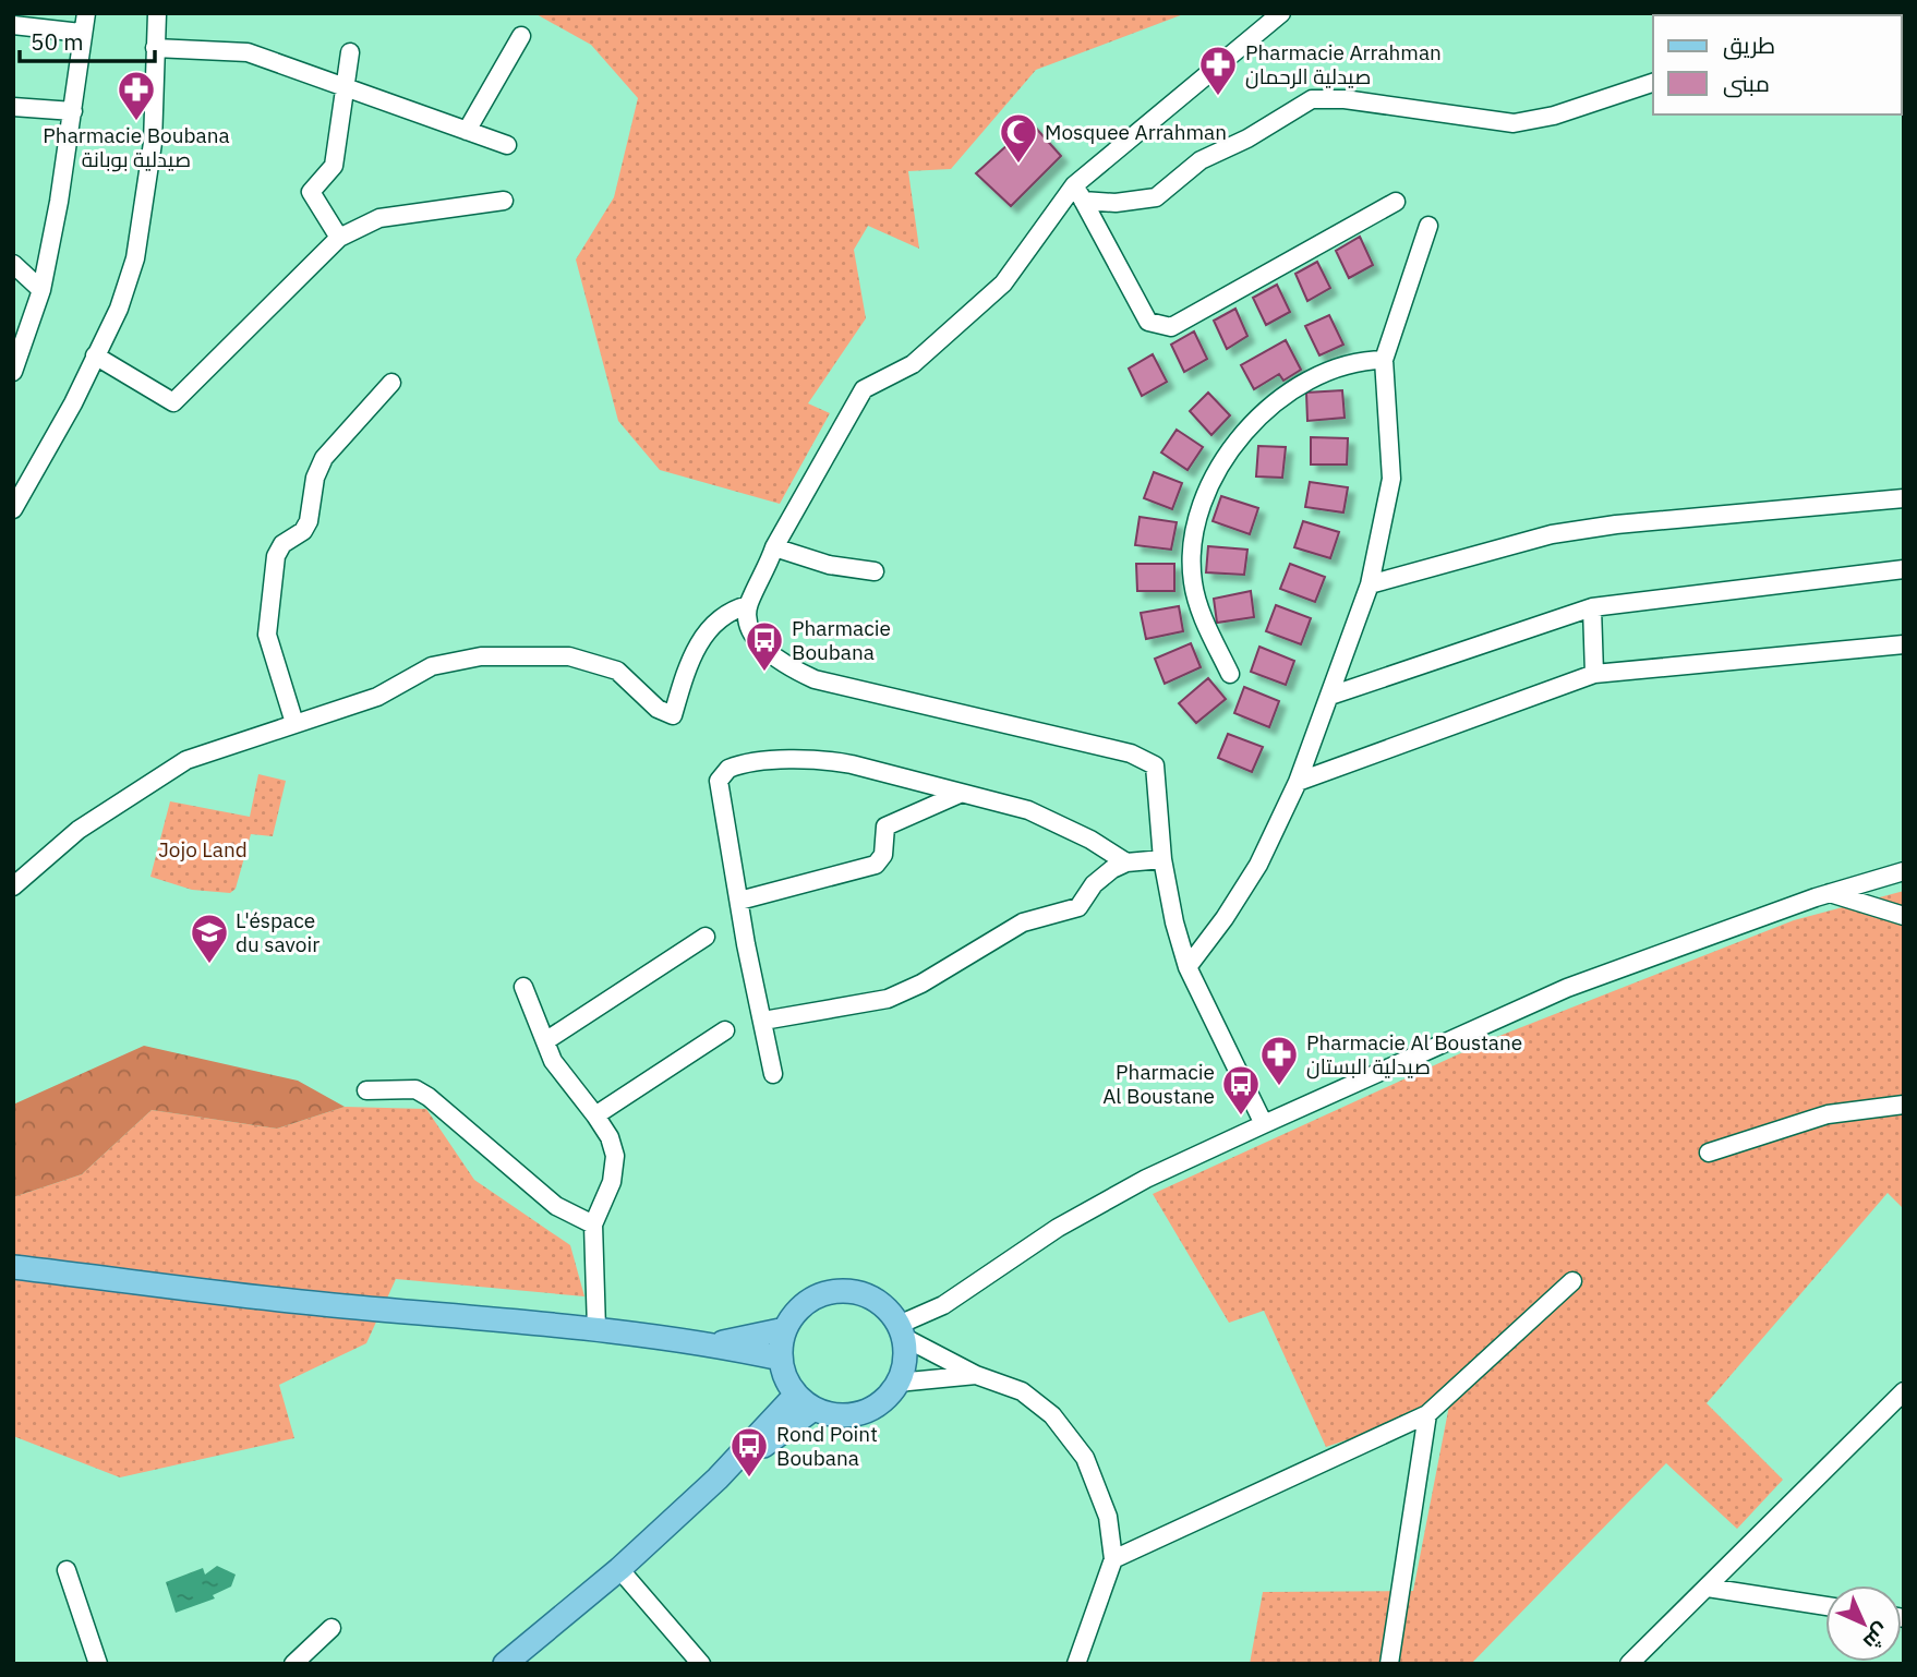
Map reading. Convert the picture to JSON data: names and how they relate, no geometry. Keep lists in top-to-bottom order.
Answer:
{
  "parks": ["Jojo Land"],
  "places": {
    "pharmacy": ["Pharmacie Arrahman صيدلية الرحمان", "Pharmacie Boubana صيدلية بوبانة", "Pharmacie Al Boustane صيدلية البستان"],
    "mosque": ["Mosquee Arrahman"],
    "bus stop": ["Pharmacie Boubana", "Pharmacie Al Boustane", "Rond Point Boubana"],
    "school or university": ["L'éspace du savoir"]
  },
  "legend": ["طريق", "مبنى"],
  "scale_bar": "50 m",
  "north": "bottom right"
}
